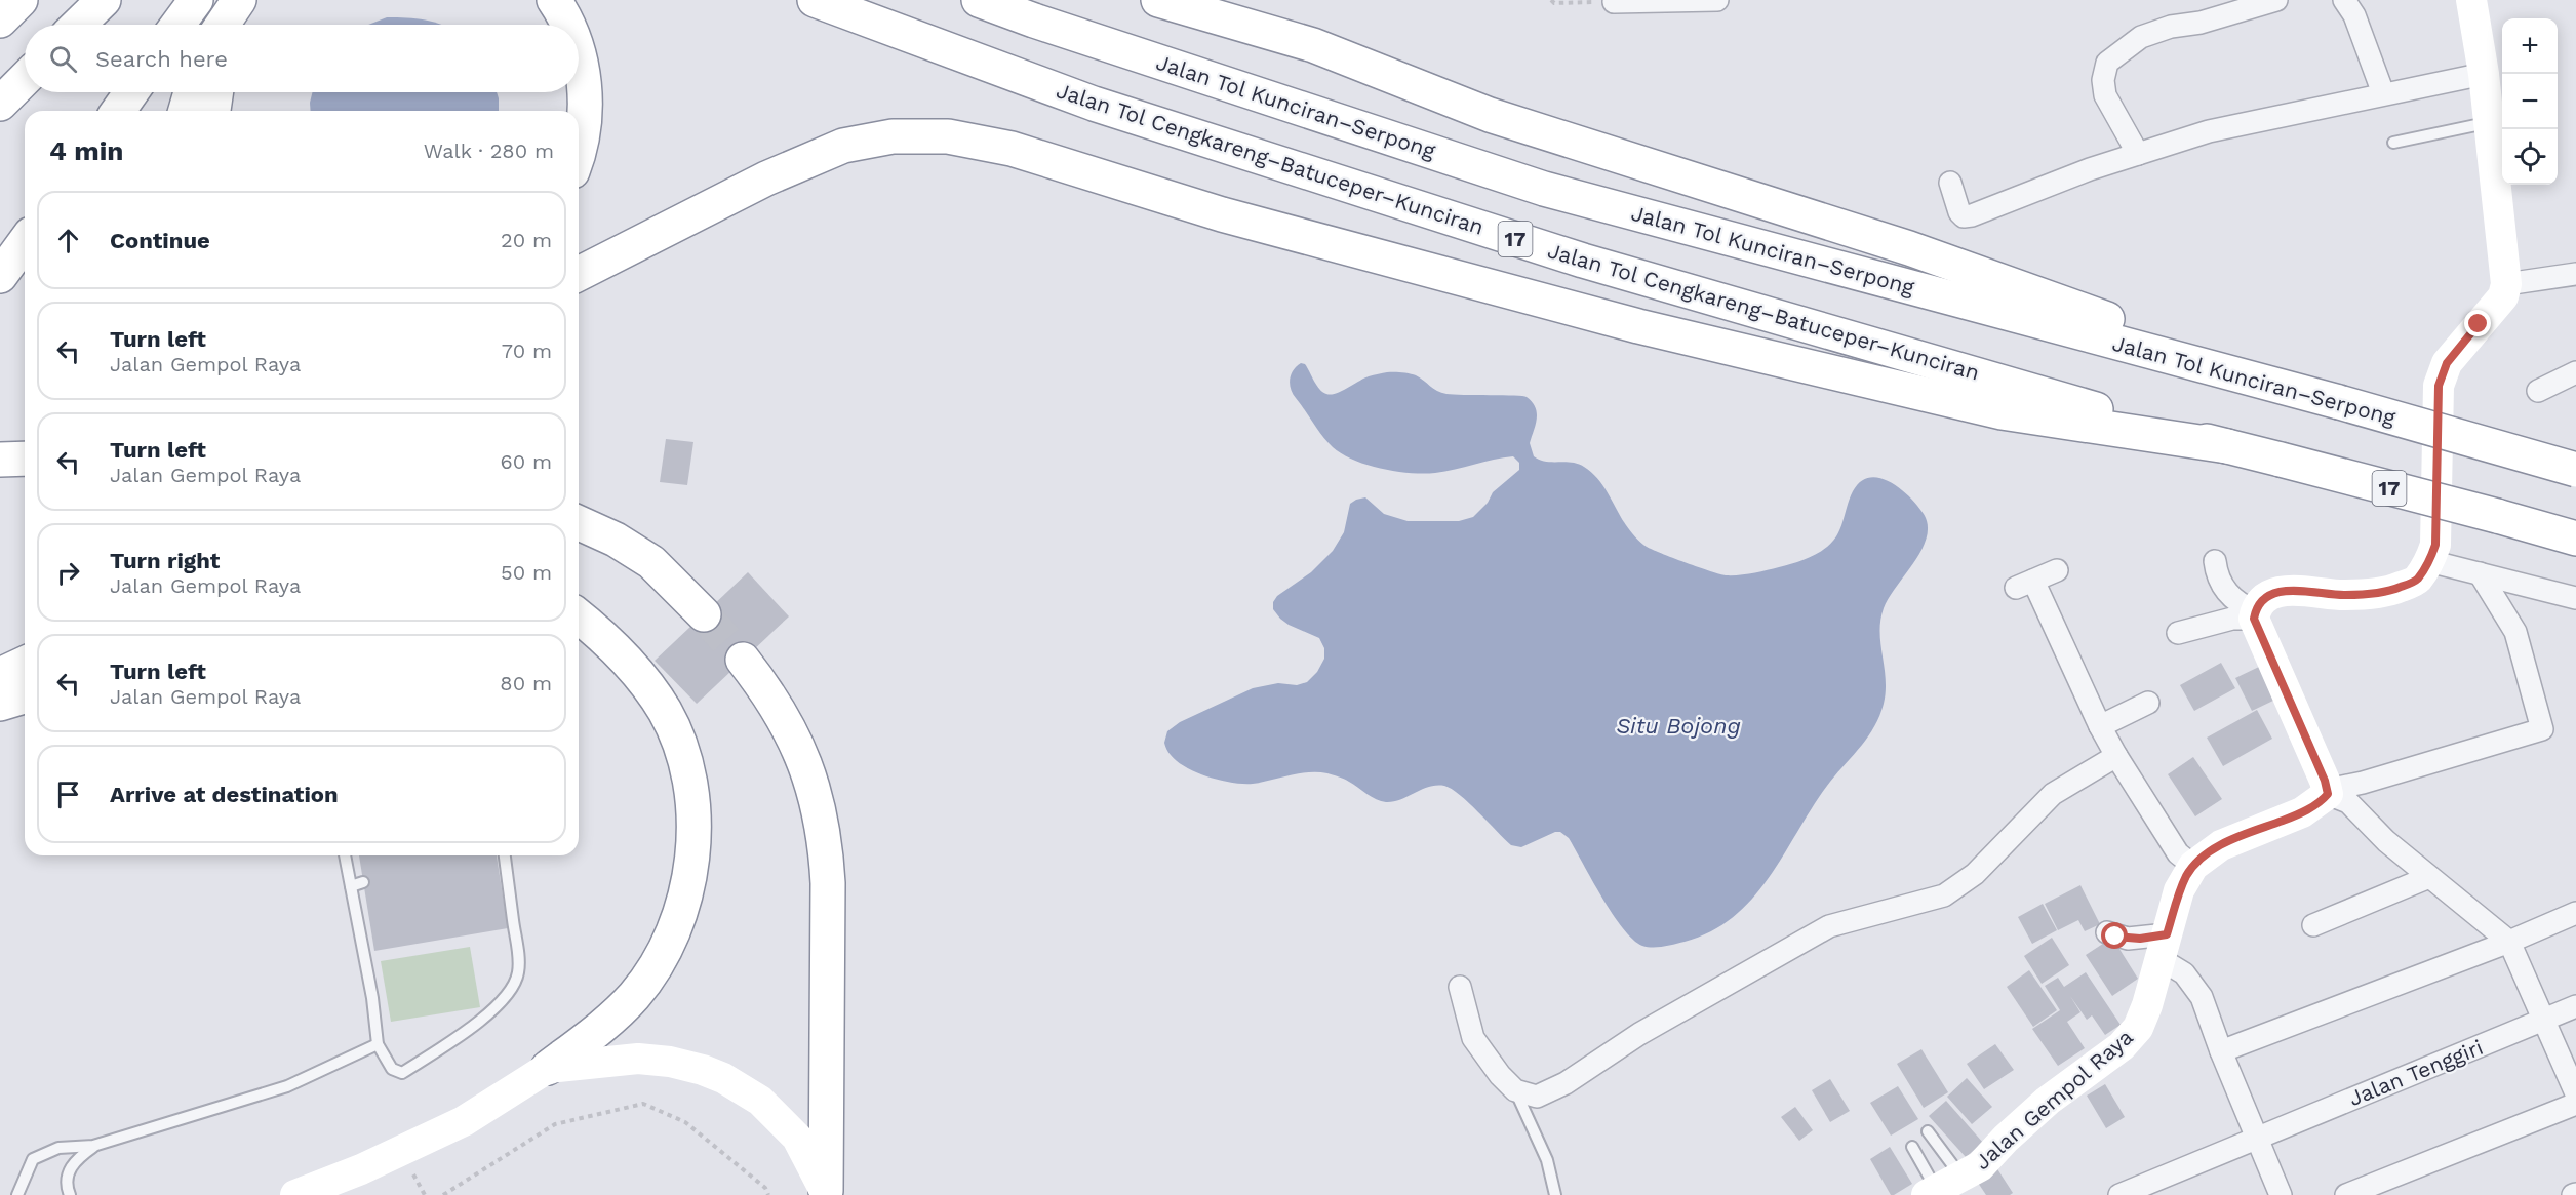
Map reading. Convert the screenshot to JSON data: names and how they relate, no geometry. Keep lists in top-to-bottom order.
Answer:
{
  "streets": {
    "highway": ["Jalan Tol Kunciran–Serpong", "Jalan Tol Cengkareng–Batuceper–Kunciran", "17"],
    "street": ["Jalan Tenggiri", "Jalan Gempol Raya"]
  },
  "crossings": [
    ["Jalan Tol Cengkareng–Batuceper–Kunciran", "17"]
  ],
  "water": ["Situ Bojong"],
  "page": {
    "map_buttons": ["+", "−"],
    "search": "Search here",
    "heading": ["4 min", "Walk · 280 m"],
    "list": [
      ["Continue", "20 m"],
      ["Turn left", "Jalan Gempol Raya", "70 m"],
      ["Turn left", "Jalan Gempol Raya", "60 m"],
      ["Turn right", "Jalan Gempol Raya", "50 m"],
      ["Turn left", "Jalan Gempol Raya", "80 m"],
      "Arrive at destination"
    ]
  }
}
